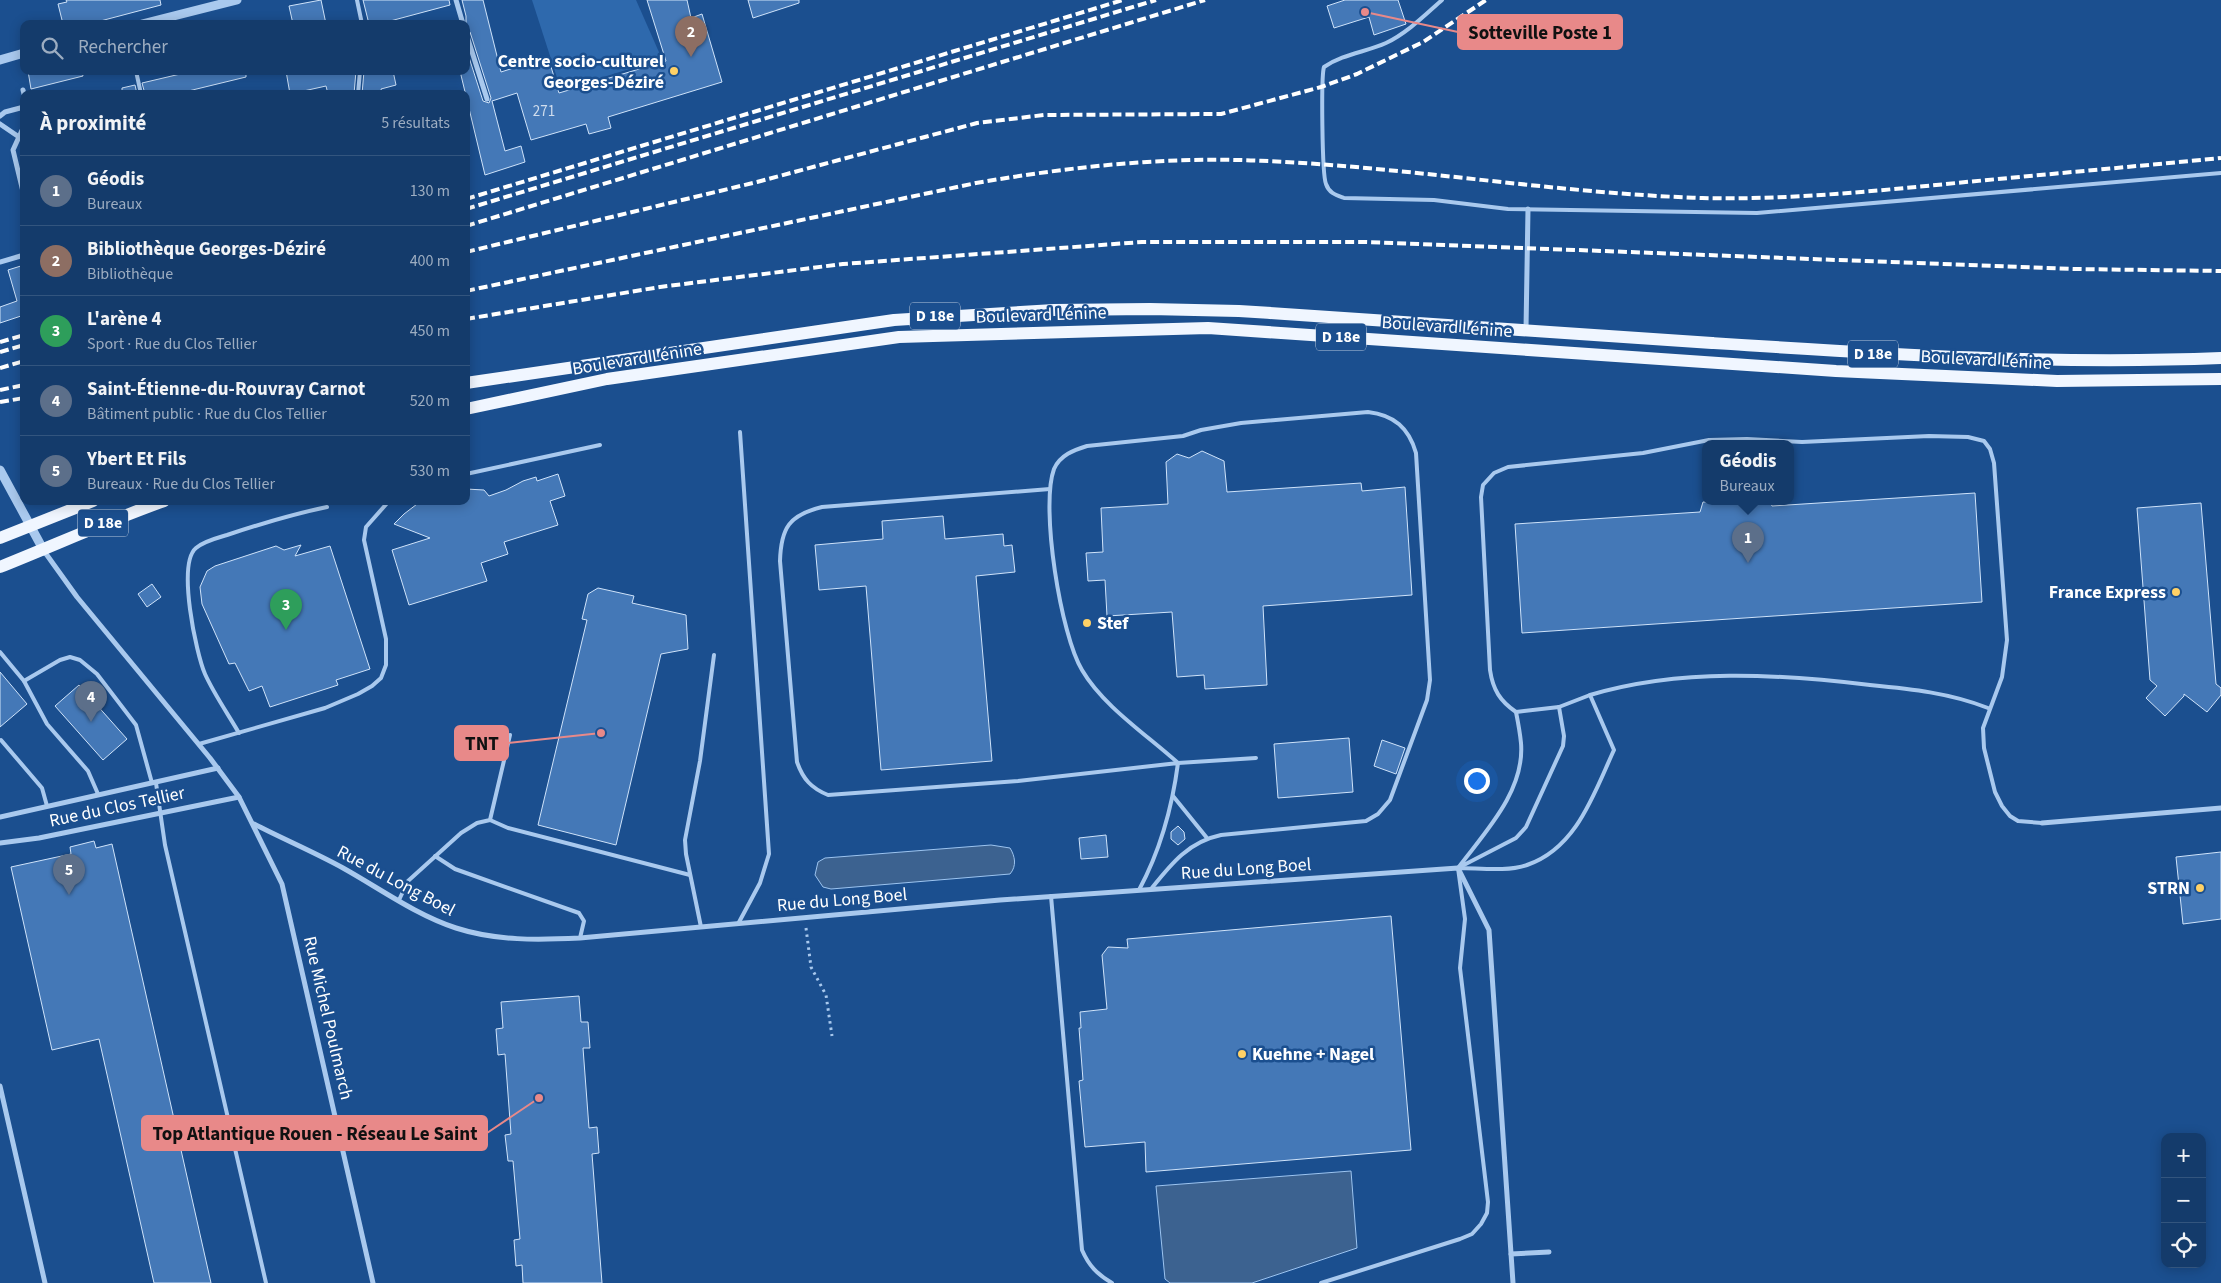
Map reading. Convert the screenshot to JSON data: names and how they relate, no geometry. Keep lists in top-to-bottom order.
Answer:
{
  "streets": {
    "main road": ["Boulevard Lénine", "D 18e"],
    "street": ["Rue du Clos Tellier", "Rue du Long Boel", "Rue Michel Poulmarch"]
  },
  "crossings": [
    ["Boulevard Lénine", "D 18e"],
    ["D 18e", "Rue Michel Poulmarch"],
    ["Rue du Clos Tellier", "Rue Michel Poulmarch"],
    ["Rue du Long Boel", "Rue Michel Poulmarch"]
  ],
  "places": [
    "Sotteville Poste 1",
    "Centre socio-culturel Georges-Déziré",
    "France Express",
    "Stef",
    "TNT",
    "STRN",
    "Kuehne + Nagel",
    "Top Atlantique Rouen - Réseau Le Saint"
  ],
  "house_numbers": ["271"],
  "page": {
    "pins": [
      "2",
      "1",
      "3",
      "4",
      "5"
    ],
    "search": "Rechercher",
    "heading": ["À proximité", "5 résultats"],
    "list": [
      {
        "mark": "1",
        "name": "Géodis",
        "note": "Bureaux",
        "value": "130 m"
      },
      {
        "mark": "2",
        "name": "Bibliothèque Georges-Déziré",
        "note": "Bibliothèque",
        "value": "400 m"
      },
      {
        "mark": "3",
        "name": "L'arène 4",
        "note": "Sport · Rue du Clos Tellier",
        "value": "450 m"
      },
      {
        "mark": "4",
        "name": "Saint-Étienne-du-Rouvray Carnot",
        "note": "Bâtiment public · Rue du Clos Tellier",
        "value": "520 m"
      },
      {
        "mark": "5",
        "name": "Ybert Et Fils",
        "note": "Bureaux · Rue du Clos Tellier",
        "value": "530 m"
      }
    ],
    "popup": ["Géodis", "Bureaux"],
    "map_buttons": ["+", "−"]
  }
}
